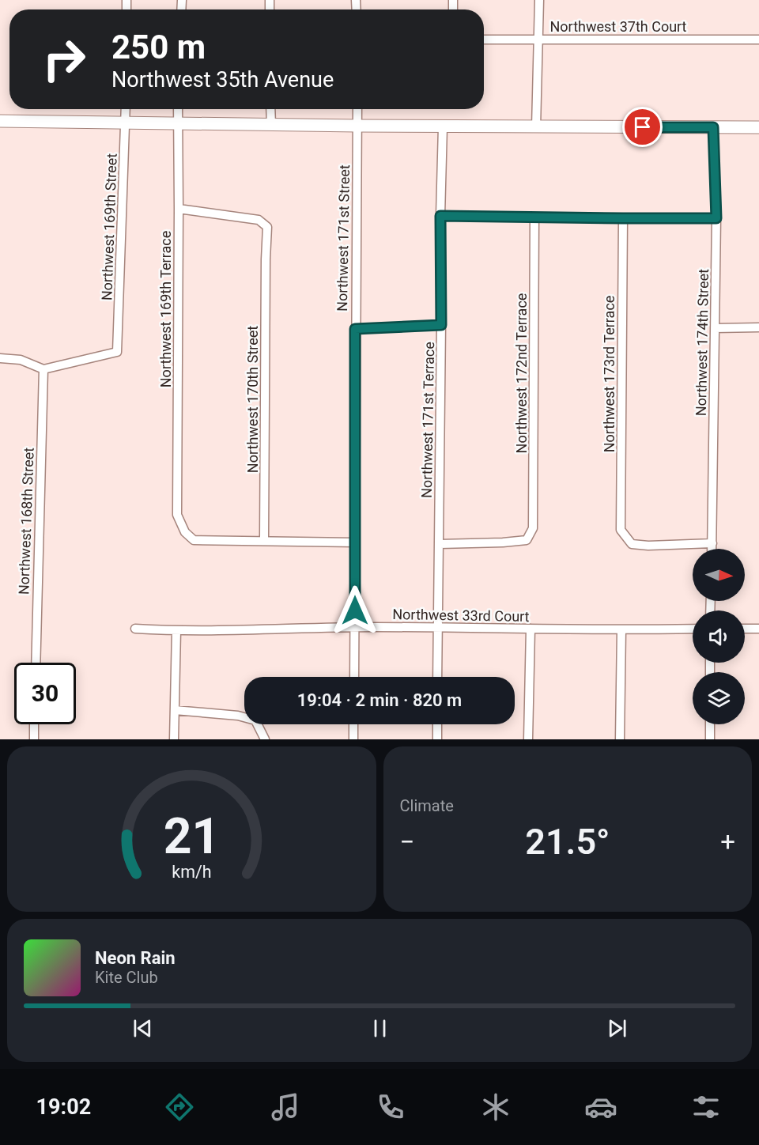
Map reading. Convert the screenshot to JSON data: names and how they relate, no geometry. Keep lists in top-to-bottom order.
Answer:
{
  "streets": {
    "street": [
      "Northwest 37th Court",
      "Northwest 169th Street",
      "Northwest 171st Street",
      "Northwest 169th Terrace",
      "Northwest 174th Street",
      "Northwest 172nd Terrace",
      "Northwest 173rd Terrace",
      "Northwest 170th Street",
      "Northwest 171st Terrace",
      "Northwest 168th Street",
      "Northwest 33rd Court"
    ]
  },
  "crossings": [
    ["Northwest 169th Street", "Northwest 168th Street"],
    ["Northwest 171st Street", "Northwest 33rd Court"],
    ["Northwest 169th Terrace", "Northwest 170th Street"],
    ["Northwest 174th Street", "Northwest 173rd Terrace"],
    ["Northwest 172nd Terrace", "Northwest 171st Terrace"],
    ["Northwest 171st Terrace", "Northwest 33rd Court"]
  ],
  "north": "right",
  "page": {
    "turn": ["250 m", "Northwest 35th Avenue"],
    "limit": "30",
    "trip": "19:04 · 2 min · 820 m",
    "tile": "Climate",
    "heat": ["−", "21.5°", "+"],
    "song": ["Neon Rain", "Kite Club"],
    "tabs": "19:02",
    "gauge": ["21", "km/h"]
  }
}
